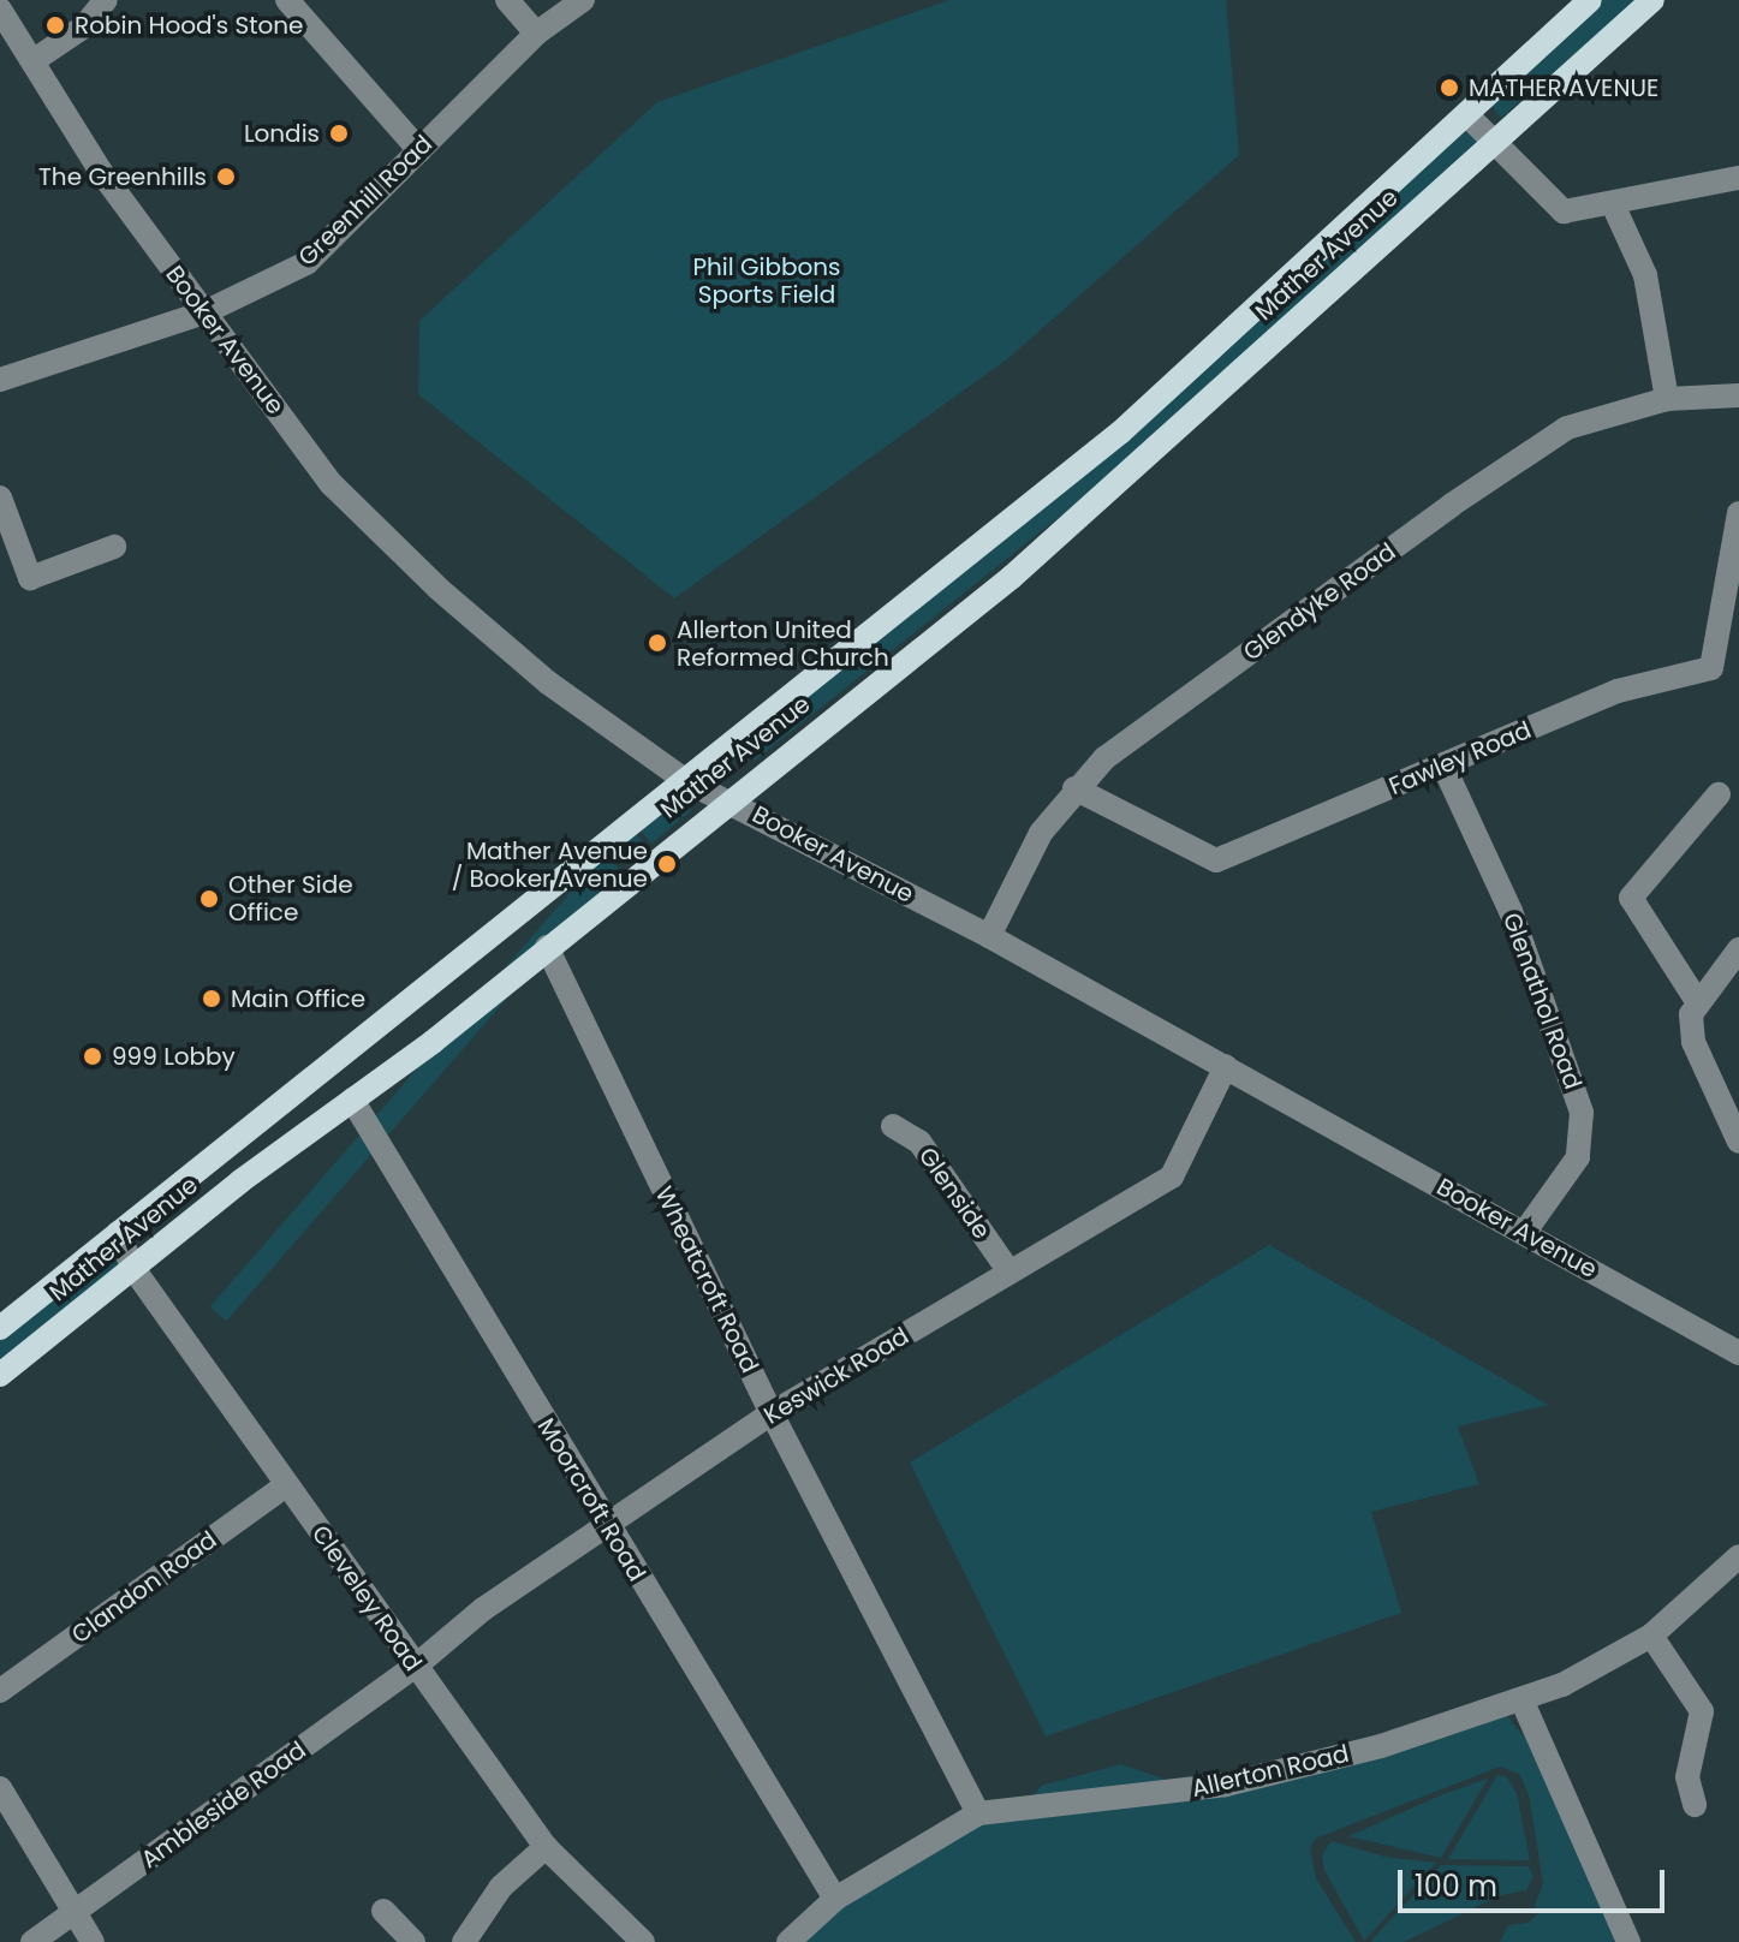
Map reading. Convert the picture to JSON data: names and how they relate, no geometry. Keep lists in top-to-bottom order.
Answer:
{
  "streets": {
    "main road": ["Mather Avenue"],
    "street": [
      "Greenhill Road",
      "Booker Avenue",
      "Glendyke Road",
      "Fawley Road",
      "Glenathol Road",
      "Glenside",
      "Wheatcroft Road",
      "Keswick Road",
      "Moorcroft Road",
      "Clandon Road",
      "Cleveley Road",
      "Allerton Road",
      "Ambleside Road"
    ]
  },
  "crossings": [
    ["Greenhill Road", "Booker Avenue"],
    ["Mather Avenue", "Booker Avenue"],
    ["Mather Avenue", "Wheatcroft Road"],
    ["Mather Avenue", "Moorcroft Road"],
    ["Mather Avenue", "Cleveley Road"],
    ["Booker Avenue", "Glendyke Road"],
    ["Booker Avenue", "Glenathol Road"],
    ["Booker Avenue", "Keswick Road"],
    ["Glendyke Road", "Fawley Road"],
    ["Fawley Road", "Glenathol Road"],
    ["Glenside", "Keswick Road"],
    ["Wheatcroft Road", "Keswick Road"],
    ["Wheatcroft Road", "Allerton Road"],
    ["Keswick Road", "Moorcroft Road"],
    ["Keswick Road", "Cleveley Road"],
    ["Keswick Road", "Ambleside Road"],
    ["Moorcroft Road", "Allerton Road"],
    ["Clandon Road", "Cleveley Road"],
    ["Cleveley Road", "Ambleside Road"]
  ],
  "parks": ["Phil Gibbons Sports Field"],
  "places": [
    "Robin Hood's Stone",
    "MATHER AVENUE",
    "Londis",
    "The Greenhills",
    "Allerton United Reformed Church",
    "Mather Avenue / Booker Avenue",
    "Other Side Office",
    "Main Office",
    "999 Lobby"
  ],
  "scale_bar": "100 m"
}
